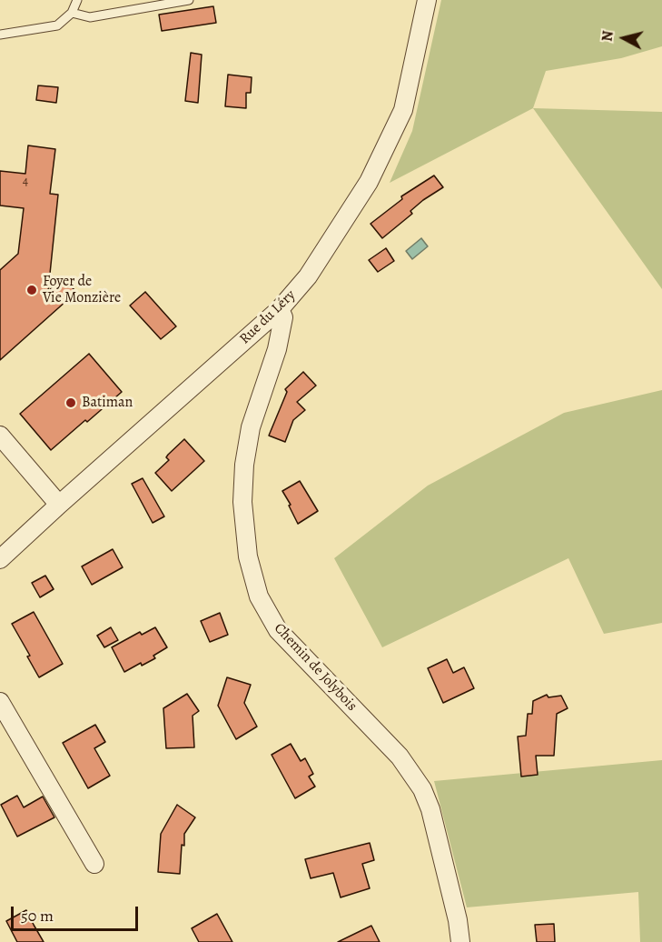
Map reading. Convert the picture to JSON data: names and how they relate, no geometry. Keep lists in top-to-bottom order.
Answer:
{
  "streets": {
    "street": ["Rue du Léry", "Chemin de Jolybois"]
  },
  "crossings": [
    ["Rue du Léry", "Chemin de Jolybois"]
  ],
  "places": ["Foyer de Vie Monzière", "Batiman"],
  "house_numbers": ["4"],
  "scale_bar": "50 m",
  "north": "left"
}
